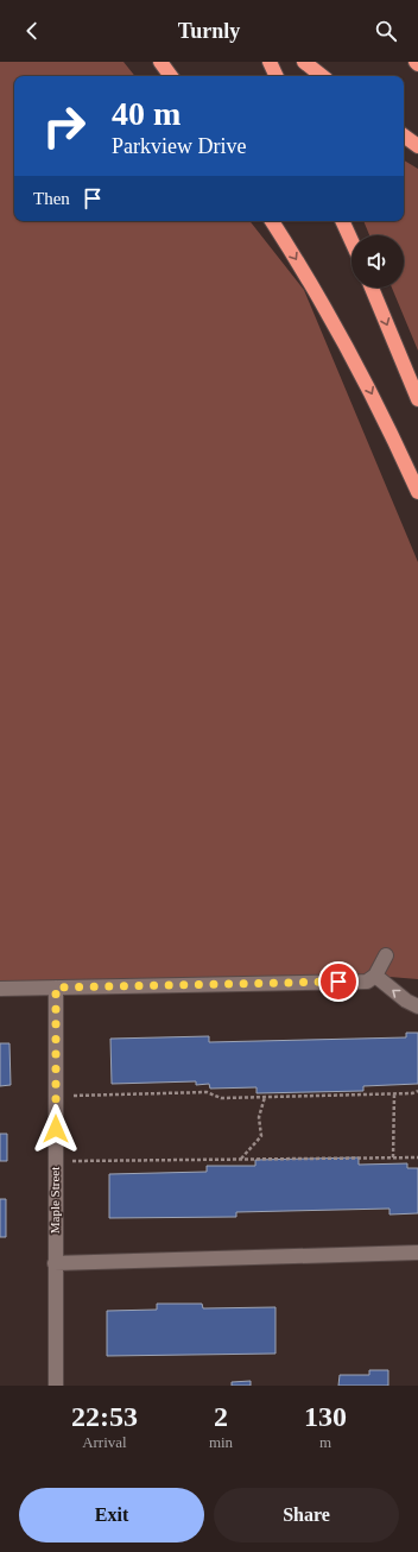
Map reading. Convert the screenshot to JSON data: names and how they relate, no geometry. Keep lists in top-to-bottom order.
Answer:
{
  "streets": {
    "street": ["Maple Street"]
  },
  "page": {
    "header": "Turnly",
    "turn": ["40 m", "Parkview Drive"],
    "then": "Then",
    "eta": [
      "22:53",
      "Arrival",
      "2",
      "min",
      "130",
      "m"
    ],
    "buttons": ["Exit", "Share"]
  }
}
